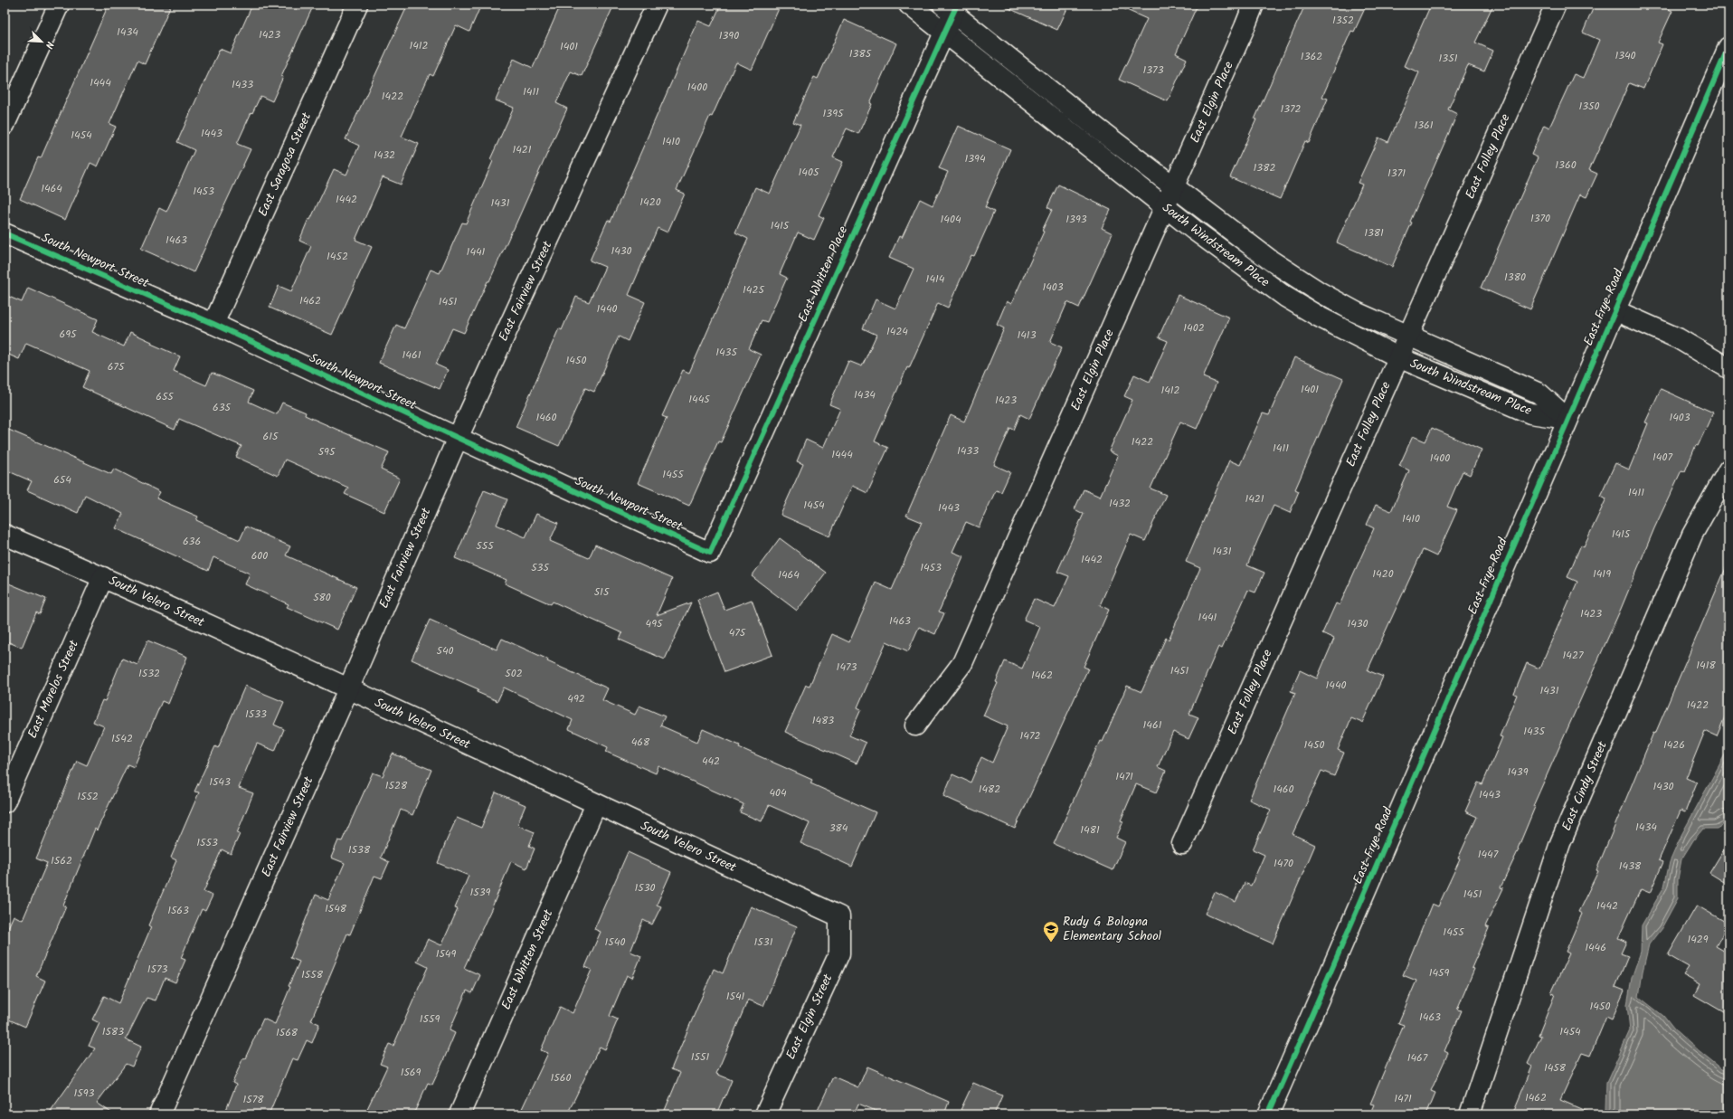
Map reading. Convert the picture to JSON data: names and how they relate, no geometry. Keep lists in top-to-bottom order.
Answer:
{
  "streets": {
    "street": [
      "East Elgin Place",
      "East Folley Place",
      "East Saragosa Street",
      "South Windstream Place",
      "South Newport Street",
      "East Whitten Place",
      "East Fairview Street",
      "East Frye Road",
      "South Velero Street",
      "East Morelos Street",
      "East Cindy Street",
      "East Whitten Street",
      "East Elgin Street"
    ]
  },
  "crossings": [
    ["East Elgin Place", "South Windstream Place"],
    ["East Folley Place", "South Windstream Place"],
    ["East Saragosa Street", "South Newport Street"],
    ["South Windstream Place", "East Whitten Place"],
    ["South Windstream Place", "East Frye Road"],
    ["South Newport Street", "East Whitten Place"],
    ["South Newport Street", "East Fairview Street"],
    ["East Fairview Street", "South Velero Street"],
    ["South Velero Street", "East Morelos Street"],
    ["South Velero Street", "East Whitten Street"],
    ["South Velero Street", "East Elgin Street"]
  ],
  "places": {
    "school or university": ["Rudy G Bologna Elementary School"]
  },
  "house_numbers": [
    "1352",
    "1434",
    "1423",
    "1390",
    "1412",
    "1401",
    "1385",
    "1340",
    "1362",
    "1351",
    "1373",
    "1444",
    "1433",
    "1400",
    "1411",
    "1422",
    "1350",
    "1372",
    "1395",
    "1361",
    "1443",
    "1454",
    "1410",
    "1421",
    "1432",
    "1394",
    "1360",
    "1382",
    "1405",
    "1371",
    "1464",
    "1453",
    "1442",
    "1420",
    "1431",
    "1370",
    "1404",
    "1393",
    "1415",
    "1381",
    "1463",
    "1430",
    "1441",
    "1452",
    "1380",
    "1414",
    "1403",
    "1425",
    "1462",
    "1451",
    "1440",
    "1402",
    "1424",
    "695",
    "1413",
    "1435",
    "1461",
    "1450",
    "675",
    "1401",
    "1412",
    "1434",
    "655",
    "1445",
    "1423",
    "635",
    "1460",
    "1403",
    "615",
    "1422",
    "1411",
    "1433",
    "595",
    "1444",
    "1407",
    "1400",
    "1455",
    "654",
    "1411",
    "1421",
    "1432",
    "1454",
    "1443",
    "1410",
    "1415",
    "636",
    "555",
    "1431",
    "600",
    "1442",
    "535",
    "1453",
    "1420",
    "1419",
    "1464",
    "515",
    "580",
    "1423",
    "1441",
    "1463",
    "495",
    "1430",
    "475",
    "540",
    "1427",
    "1418",
    "1473",
    "1451",
    "1532",
    "502",
    "1462",
    "1440",
    "1431",
    "492",
    "1422",
    "1533",
    "1483",
    "1461",
    "1435",
    "1472",
    "1542",
    "468",
    "1450",
    "1426",
    "442",
    "1439",
    "1471",
    "1543",
    "1528",
    "1430",
    "1482",
    "1460",
    "404",
    "1443",
    "1552",
    "1434",
    "384",
    "1481",
    "1553",
    "1538",
    "1447",
    "1562",
    "1470",
    "1438",
    "1530",
    "1539",
    "1451",
    "1442",
    "1548",
    "1563",
    "1455",
    "1429",
    "1540",
    "1531",
    "1446",
    "1549",
    "1573",
    "1459",
    "1558",
    "1541",
    "1450",
    "1463",
    "1559",
    "1583",
    "1454",
    "1568",
    "1551",
    "1467",
    "1458",
    "1569",
    "1560",
    "1593",
    "1462",
    "1471",
    "1578"
  ],
  "north": "bottom right"
}
